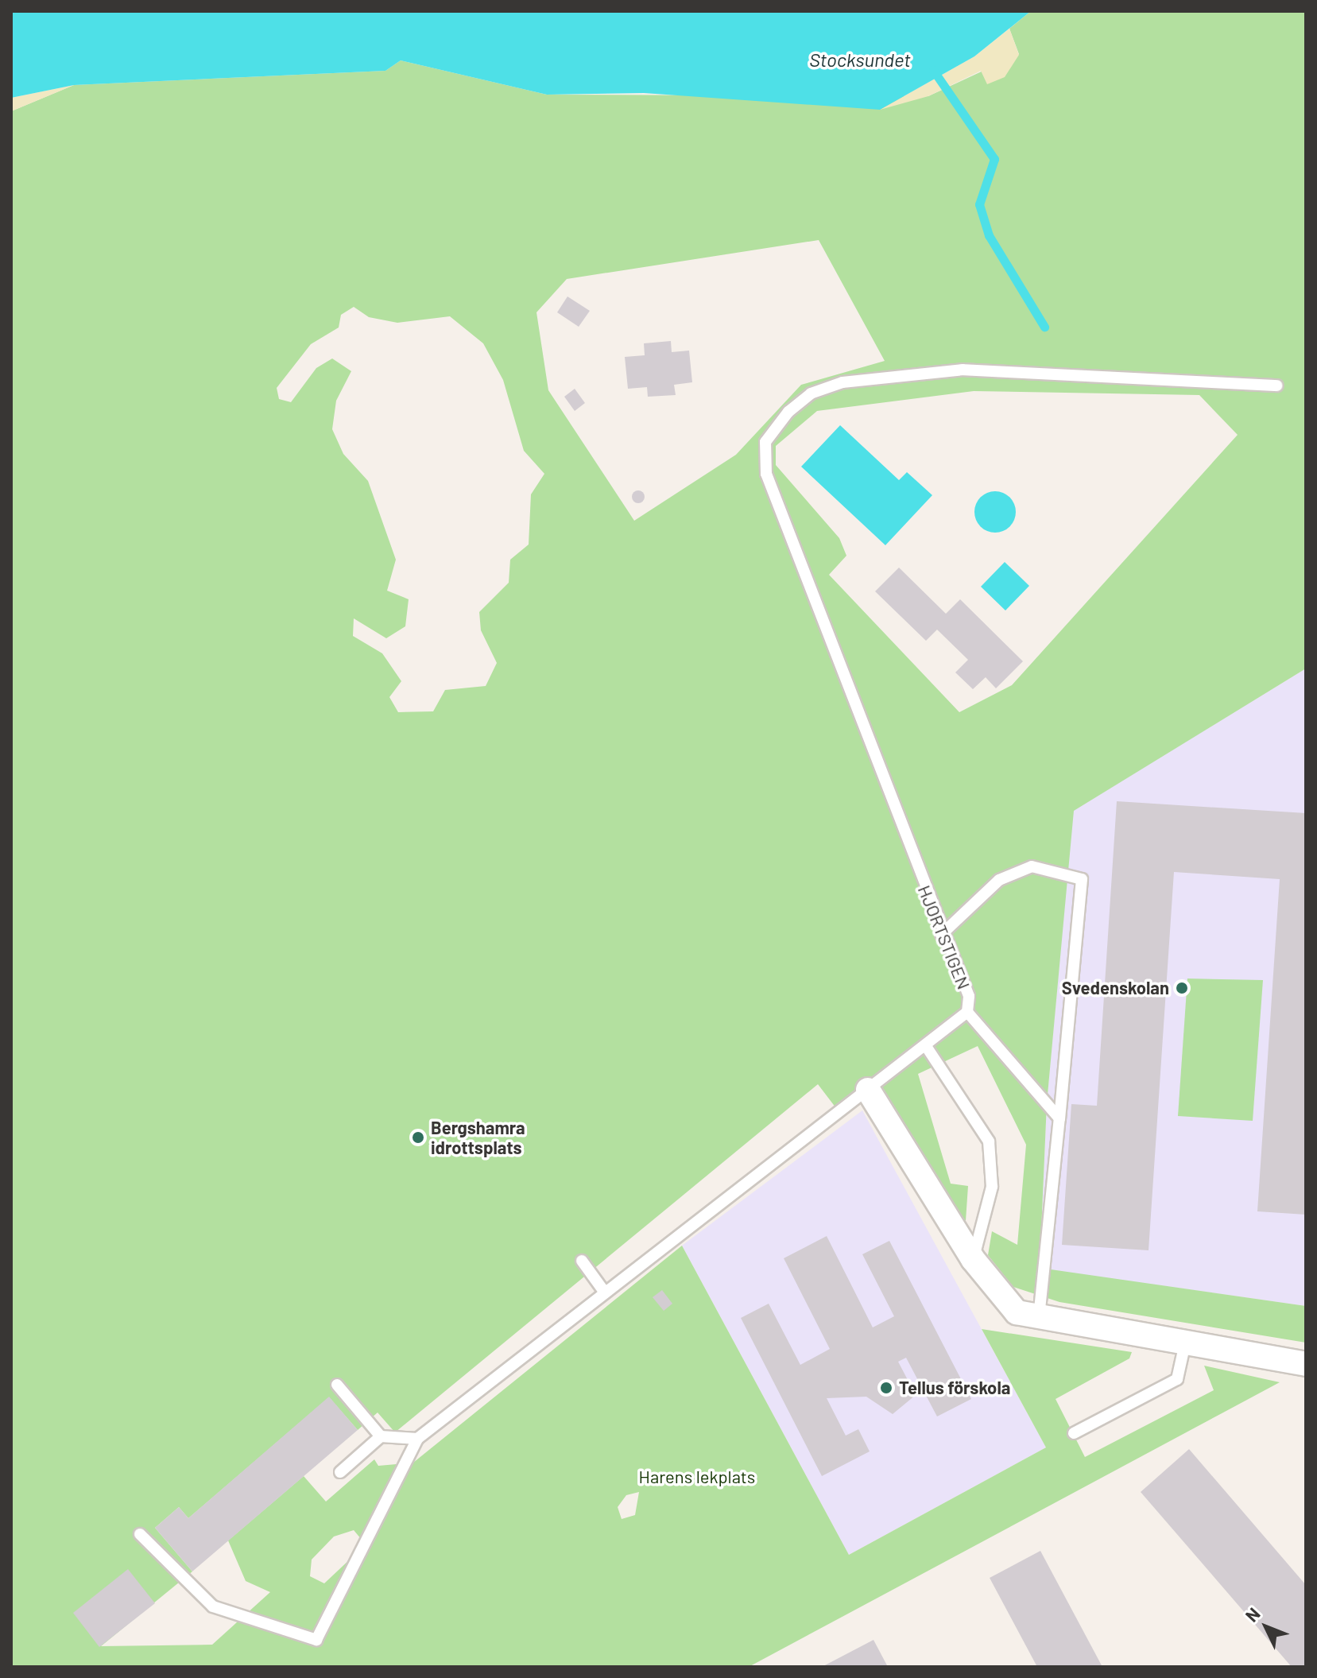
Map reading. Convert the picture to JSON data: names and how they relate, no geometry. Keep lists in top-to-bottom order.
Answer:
{
  "streets": {
    "lane": ["HJORTSTIGEN"]
  },
  "water": ["Stocksundet"],
  "parks": ["Harens lekplats"],
  "places": ["Svedenskolan", "Bergshamra idrottsplats", "Tellus förskola"],
  "north": "top left"
}
